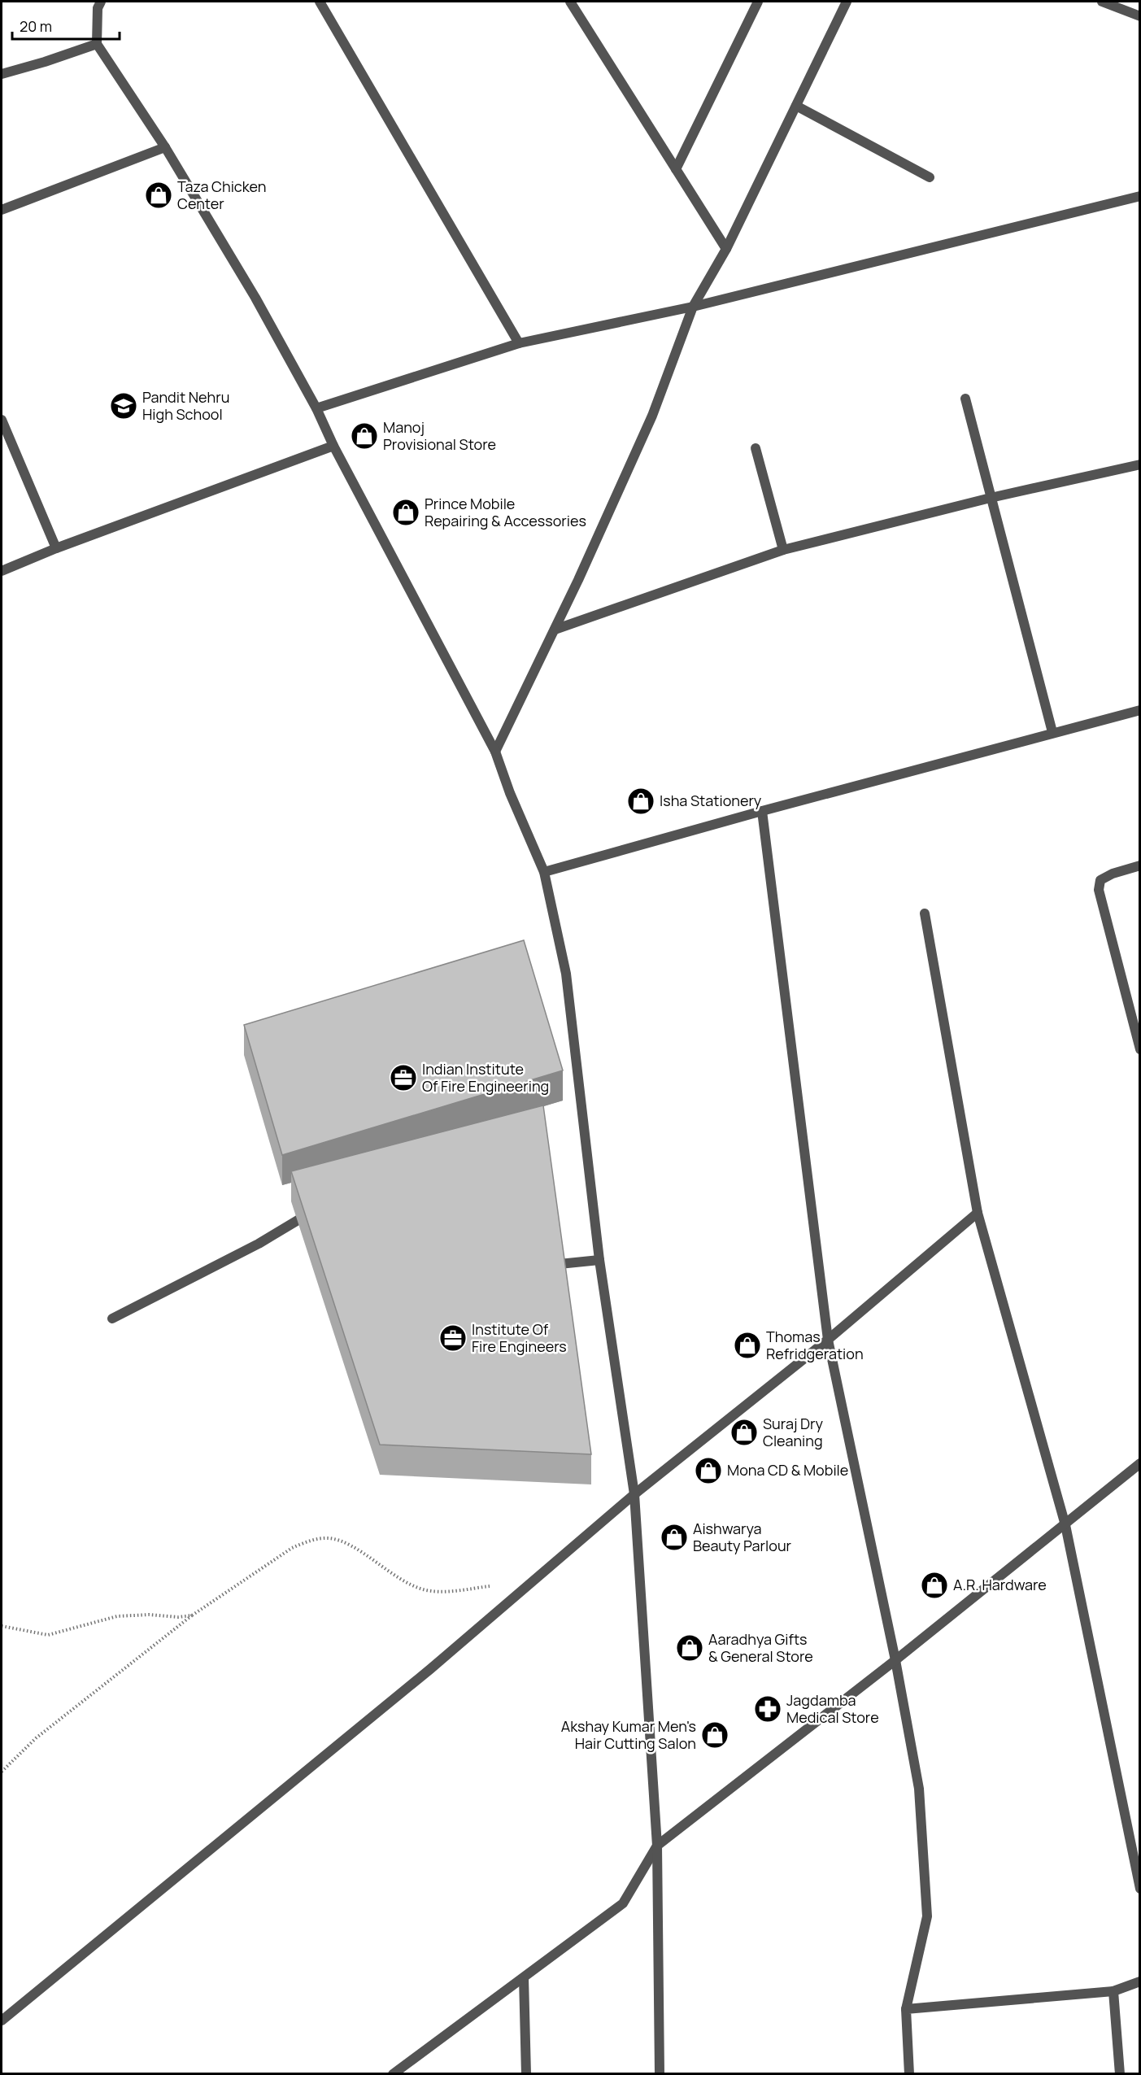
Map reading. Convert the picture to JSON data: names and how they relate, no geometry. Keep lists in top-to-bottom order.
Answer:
{
  "places": {
    "shop": [
      "Taza Chicken Center",
      "Manoj Provisional Store",
      "Prince Mobile Repairing & Accessories",
      "Isha Stationery",
      "Thomas Refridgeration",
      "Suraj Dry Cleaning",
      "Mona CD & Mobile",
      "Aishwarya Beauty Parlour",
      "A.R. Hardware",
      "Aaradhya Gifts & General Store",
      "Akshay Kumar Men's Hair Cutting Salon"
    ],
    "school or university": ["Pandit Nehru High School"],
    "office": ["Indian Institute Of Fire Engineering", "Institute Of Fire Engineers"],
    "pharmacy": ["Jagdamba Medical Store"]
  },
  "scale_bar": "20 m"
}
